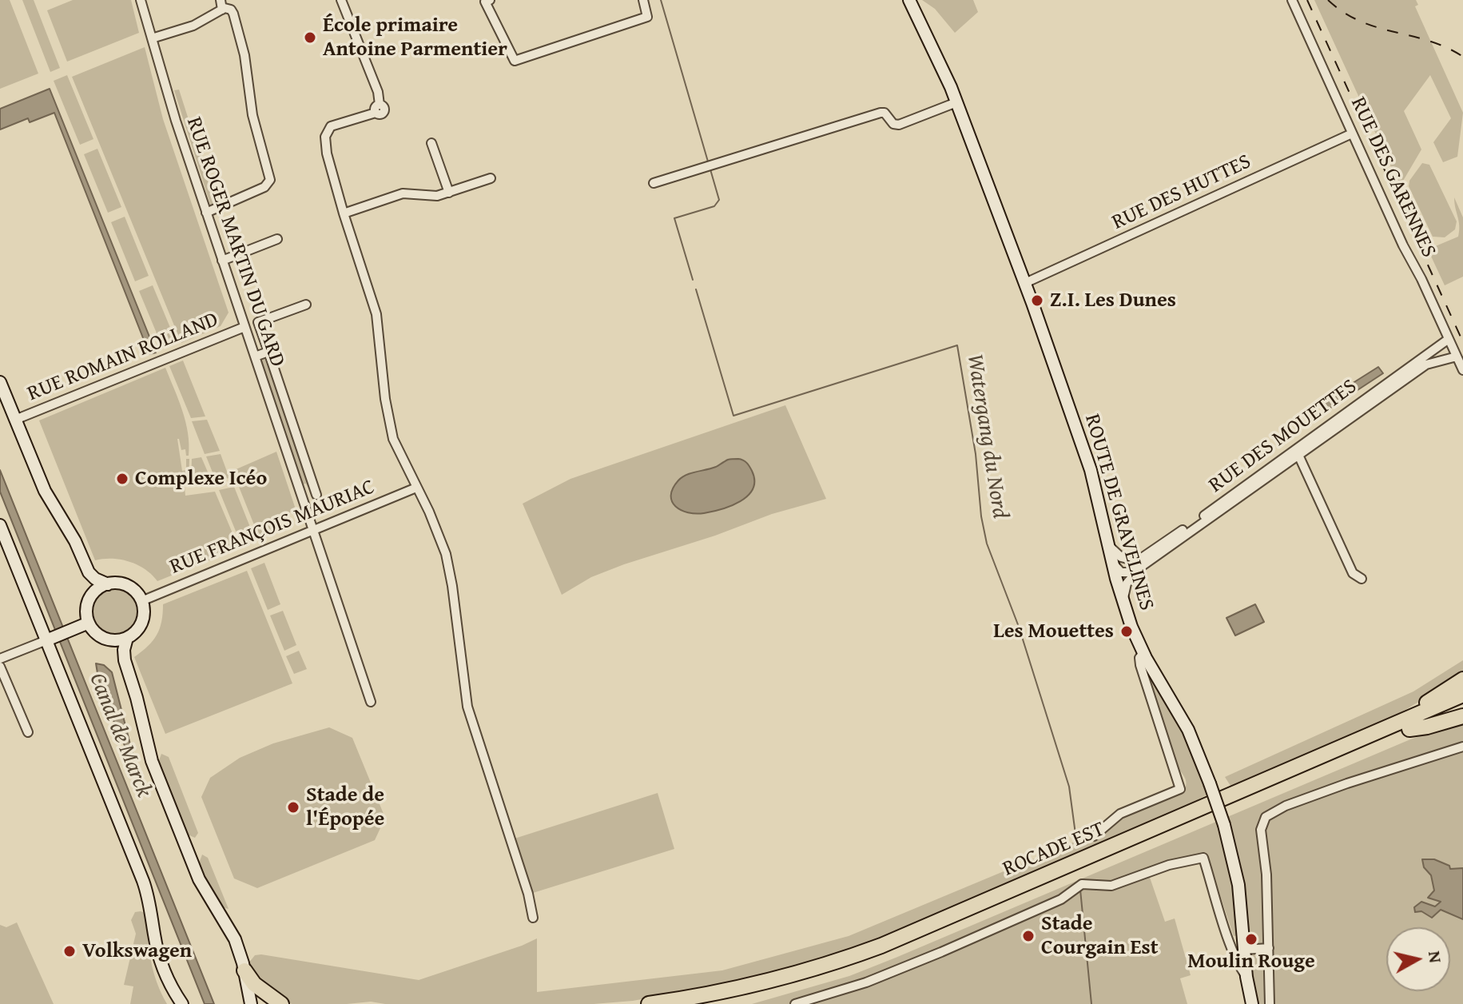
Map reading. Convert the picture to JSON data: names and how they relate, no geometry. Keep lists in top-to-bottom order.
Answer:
{
  "streets": {
    "highway": ["ROCADE EST"],
    "street": [
      "RUE DES GARENNES",
      "RUE DES HUTTES",
      "RUE ROGER MARTIN DU GARD",
      "RUE ROMAIN ROLLAND",
      "RUE DES MOUETTES",
      "ROUTE DE GRAVELINES",
      "RUE FRANÇOIS MAURIAC"
    ]
  },
  "crossings": [
    ["RUE DES GARENNES", "RUE DES HUTTES"],
    ["RUE DES GARENNES", "RUE DES MOUETTES"],
    ["RUE DES HUTTES", "ROUTE DE GRAVELINES"],
    ["RUE ROGER MARTIN DU GARD", "RUE ROMAIN ROLLAND"],
    ["RUE ROGER MARTIN DU GARD", "RUE FRANÇOIS MAURIAC"],
    ["RUE DES MOUETTES", "ROUTE DE GRAVELINES"]
  ],
  "water": ["Watergang du Nord", "Canal de Marck"],
  "places": [
    "École primaire Antoine Parmentier",
    "Z.I. Les Dunes",
    "Complexe Icéo",
    "Les Mouettes",
    "Stade de l'Épopée",
    "Stade Courgain Est",
    "Moulin Rouge",
    "Volkswagen"
  ],
  "north": "right"
}
